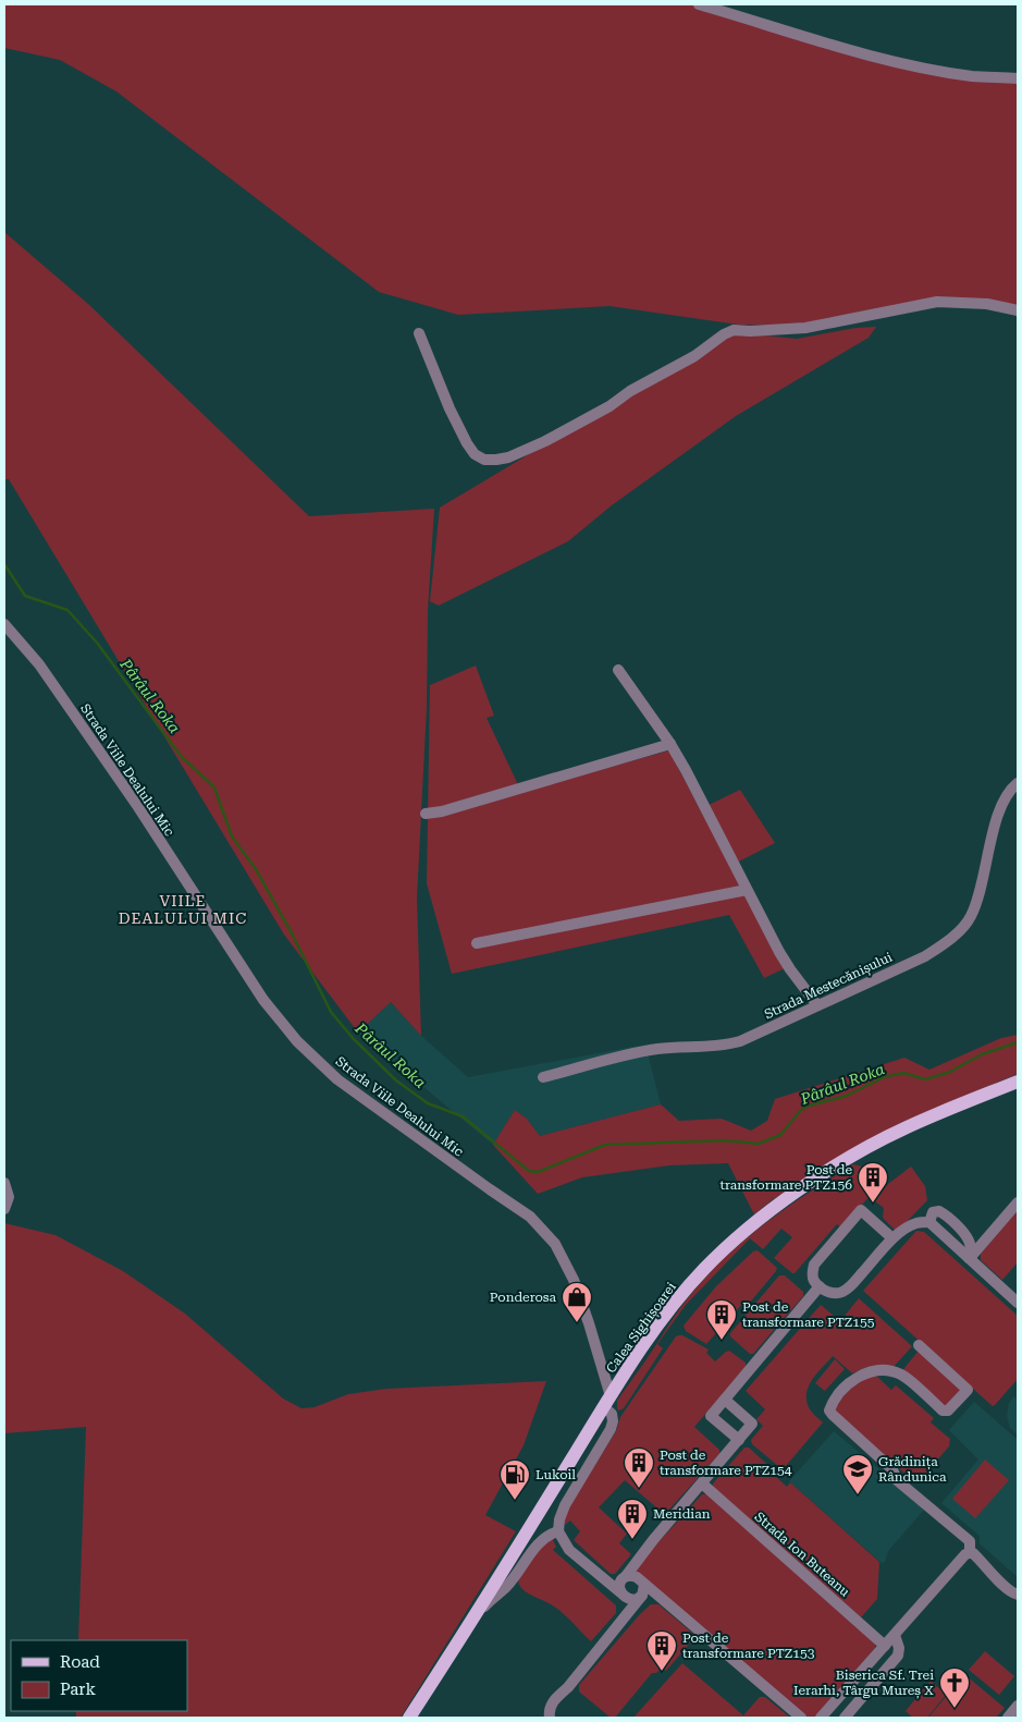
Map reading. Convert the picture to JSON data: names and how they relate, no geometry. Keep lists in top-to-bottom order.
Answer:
{
  "streets": {
    "main road": ["Calea Sighișoarei"],
    "street": ["Strada Viile Dealului Mic", "Strada Mestecănișului", "Strada Ion Buteanu"]
  },
  "crossings": [
    ["Strada Viile Dealului Mic", "Calea Sighișoarei"]
  ],
  "districts": ["VIILE DEALULUI MIC"],
  "water": ["Pârâul Roka"],
  "places": {
    "building": [
      "Post de transformare PTZ156",
      "Post de transformare PTZ155",
      "Post de transformare PTZ154",
      "Meridian",
      "Post de transformare PTZ153"
    ],
    "shop": ["Ponderosa"],
    "school or university": ["Grădinița Rândunica"],
    "fuel station": ["Lukoil"],
    "church": ["Biserica Sf. Trei Ierarhi, Târgu Mureș X"]
  },
  "legend": ["Road", "Park"]
}
